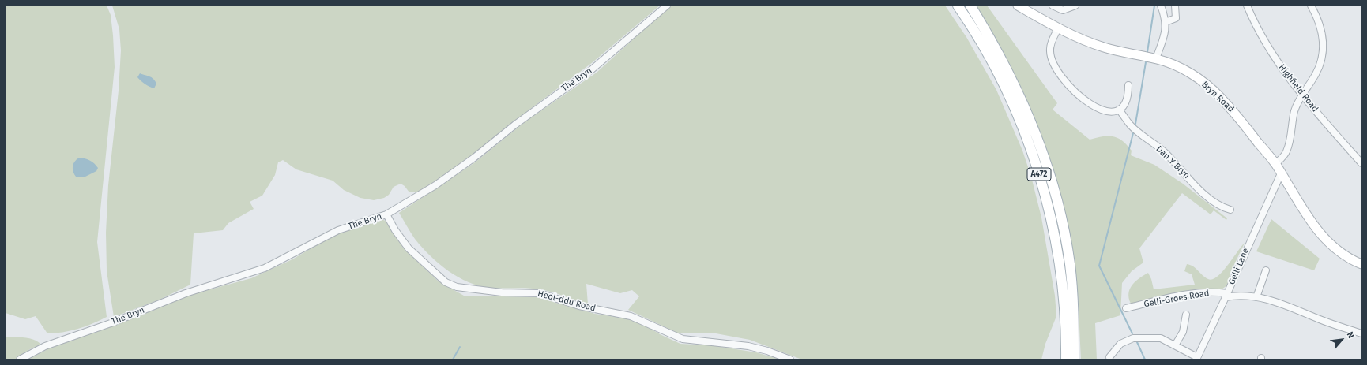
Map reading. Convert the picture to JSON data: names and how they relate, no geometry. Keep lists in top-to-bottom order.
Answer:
{
  "streets": {
    "main road": ["A472"],
    "street": [
      "The Bryn",
      "Highfield Road",
      "Bryn Road",
      "Dan Y Bryn",
      "Gelli Lane",
      "Gelli-Groes Road",
      "Heol-ddu Road"
    ]
  },
  "crossings": [
    ["The Bryn", "Heol-ddu Road"],
    ["Bryn Road", "Gelli Lane"],
    ["Gelli Lane", "Gelli-Groes Road"]
  ],
  "north": "top right"
}
